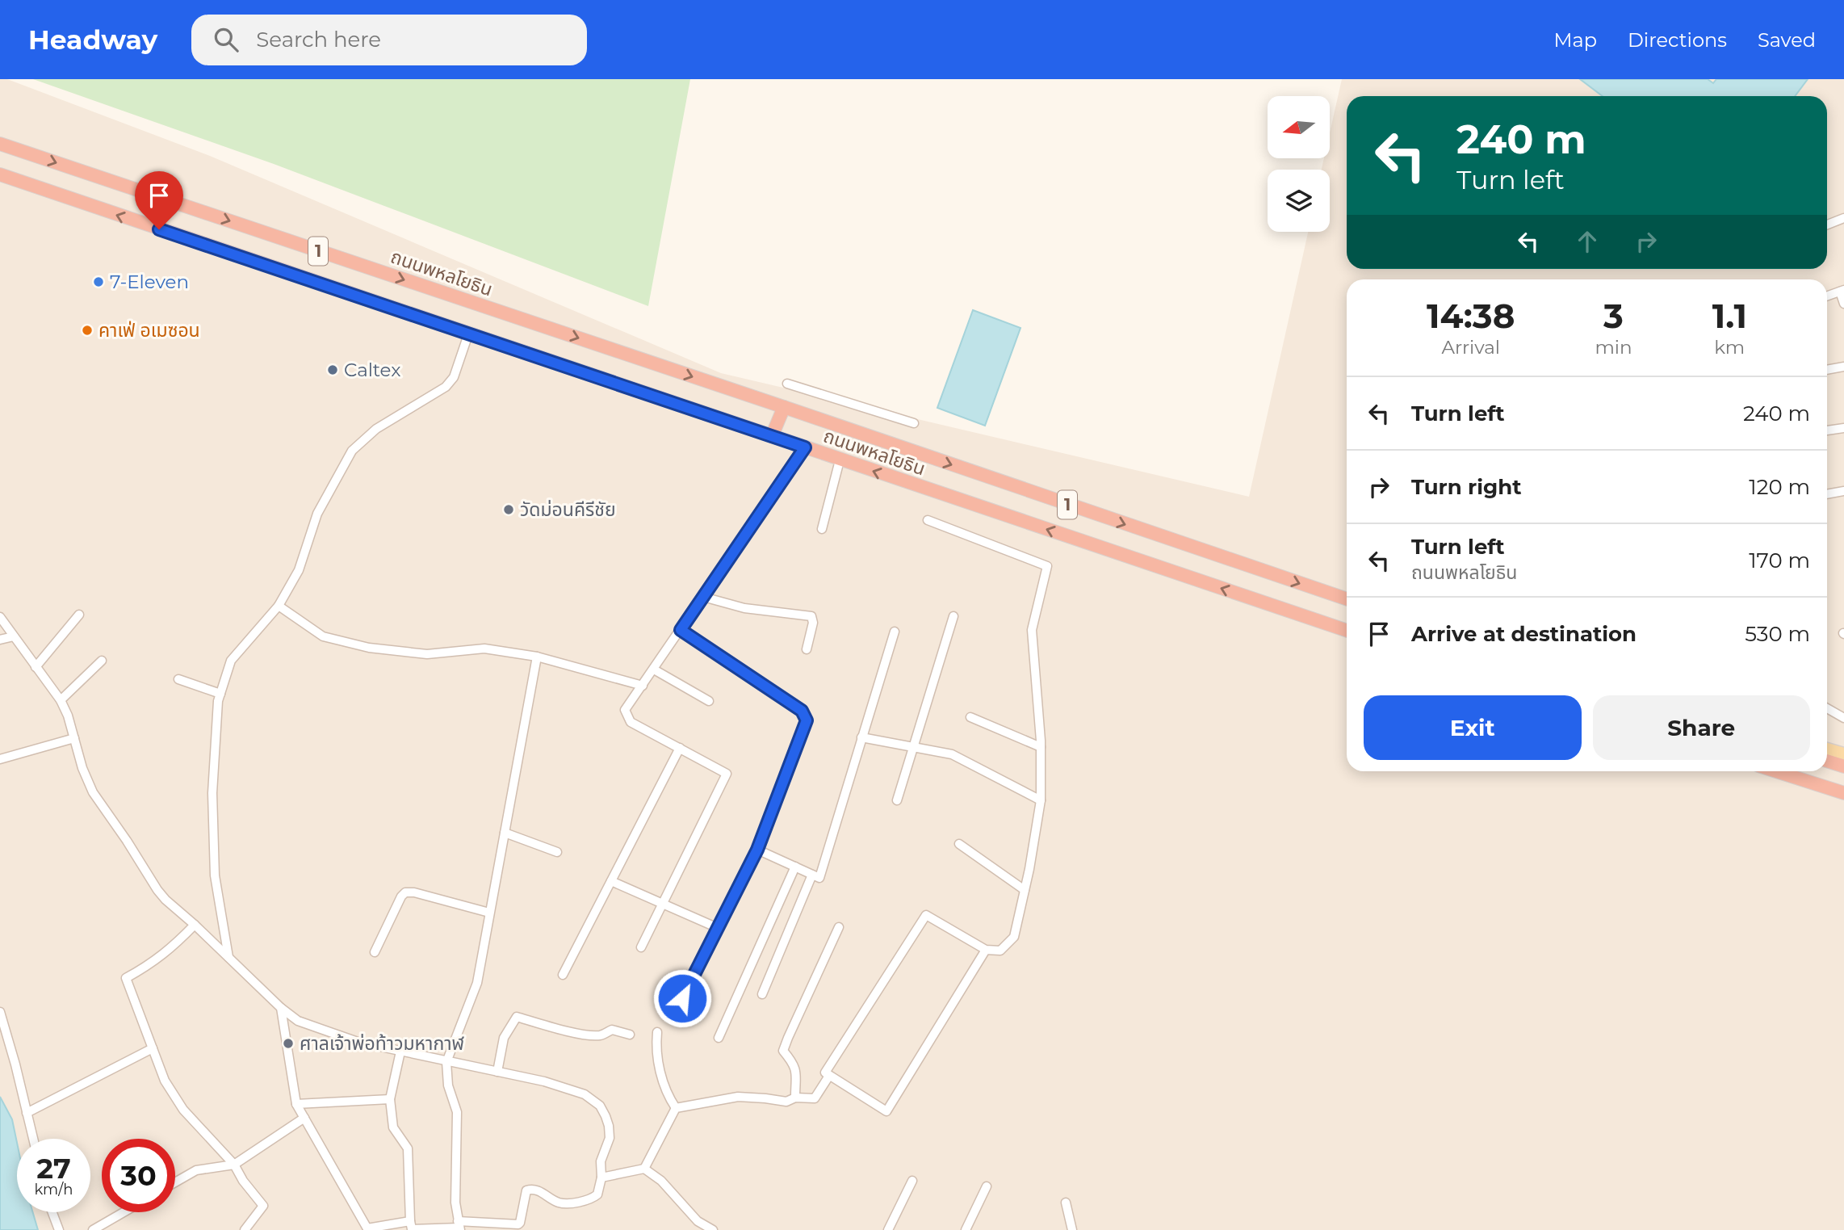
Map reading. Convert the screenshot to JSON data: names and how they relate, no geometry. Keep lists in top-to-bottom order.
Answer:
{
  "streets": {
    "highway": ["1", "ถนนพหลโยธิน"]
  },
  "places": [
    "7-Eleven",
    "คาเฟ่ อเมซอน",
    "Caltex",
    "วัดม่อนคีรีชัย",
    "ศาลเจ้าพ่อท้าวมหากาฬ"
  ],
  "north": "left",
  "page": {
    "header": "Headway",
    "search": "Search here",
    "nav": ["Map", "Directions", "Saved"],
    "turn": ["240 m", "Turn left"],
    "eta": [
      "14:38",
      "Arrival",
      "3",
      "min",
      "1.1",
      "km"
    ],
    "list": [
      {
        "name": "Turn left",
        "value": "240 m"
      },
      {
        "name": "Turn right",
        "value": "120 m"
      },
      {
        "name": "Turn left",
        "note": "ถนนพหลโยธิน",
        "value": "170 m"
      },
      {
        "name": "Arrive at destination",
        "value": "530 m"
      }
    ],
    "buttons": ["Exit", "Share"],
    "speed": "27 km/h",
    "limit": "30"
  }
}
